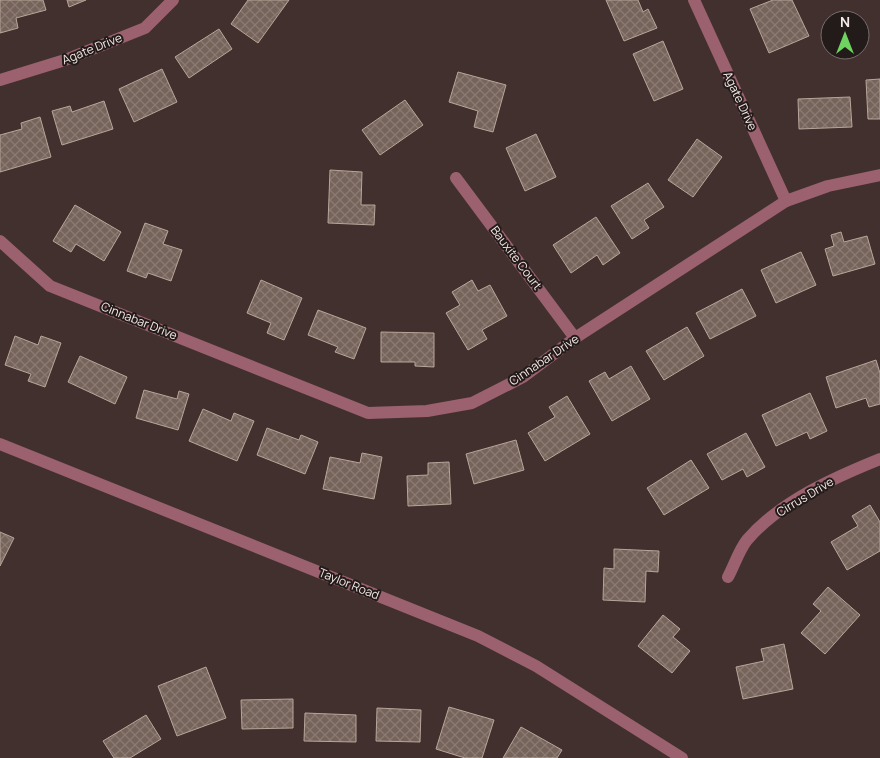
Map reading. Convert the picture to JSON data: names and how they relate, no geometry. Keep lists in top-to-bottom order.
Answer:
{
  "streets": {
    "street": [
      "Agate Drive",
      "Bauxite Court",
      "Cinnabar Drive",
      "Cirrus Drive",
      "Taylor Road"
    ]
  },
  "crossings": [
    ["Agate Drive", "Cinnabar Drive"],
    ["Bauxite Court", "Cinnabar Drive"]
  ],
  "north": "top"
}
